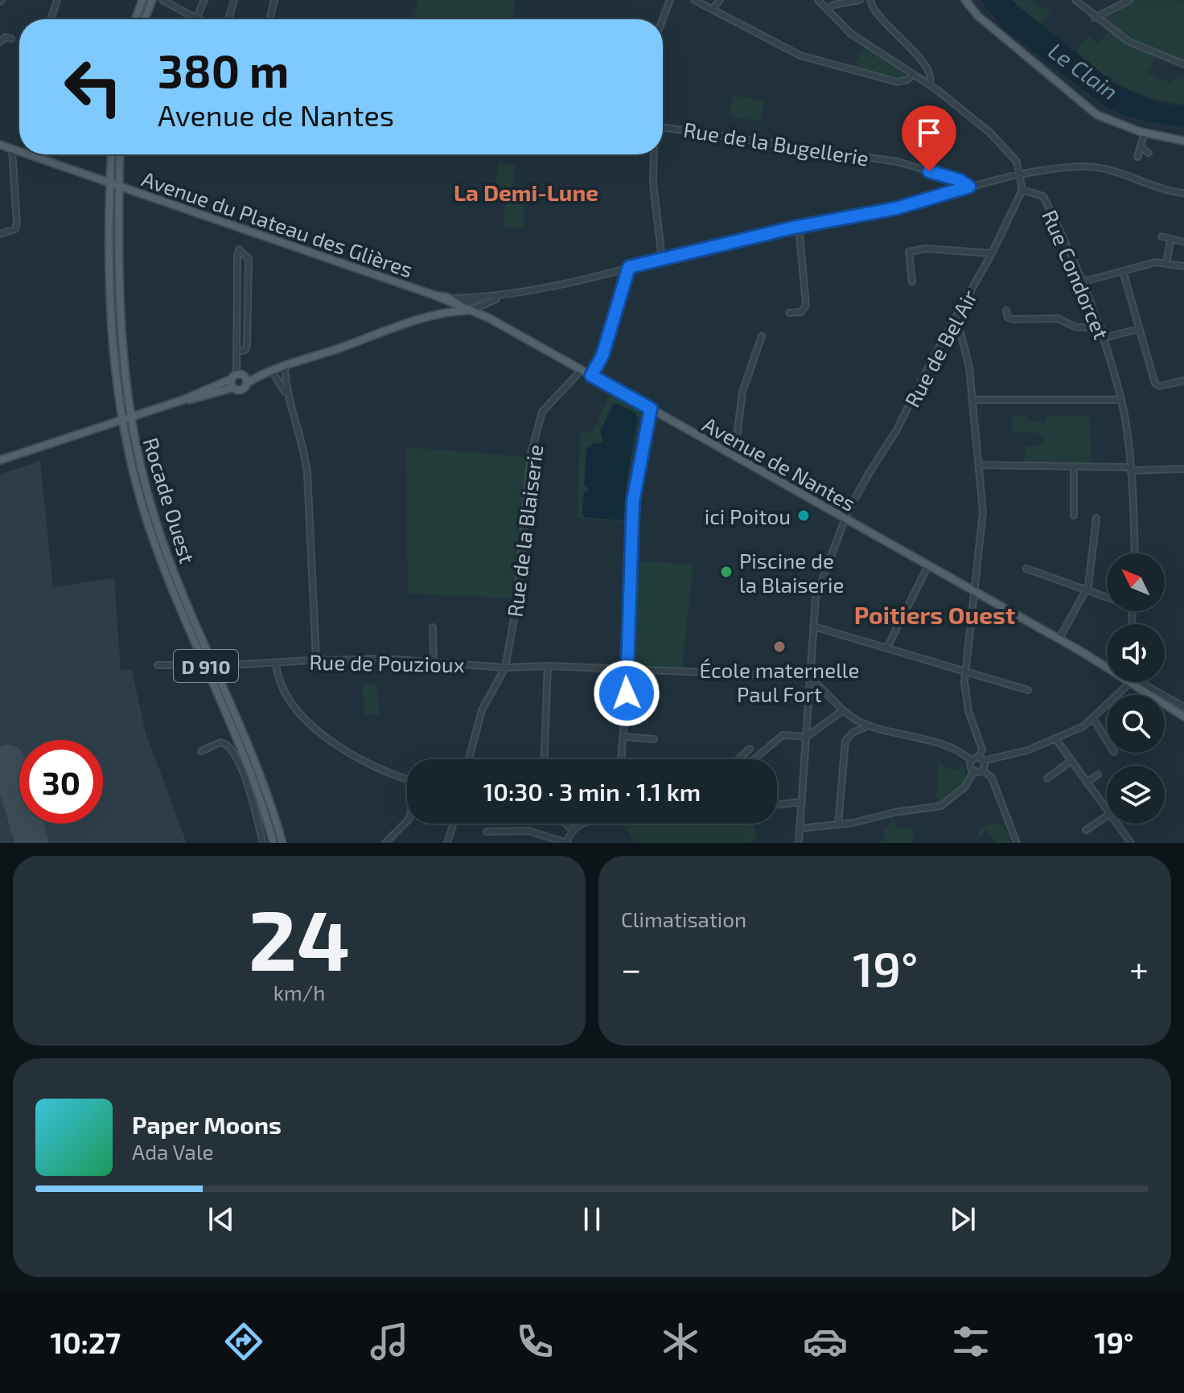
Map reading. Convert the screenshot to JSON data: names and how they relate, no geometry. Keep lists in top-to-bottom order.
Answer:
{
  "streets": {
    "main road": [
      "Avenue du Plateau des Glières",
      "Avenue de Nantes",
      "Rocade Ouest",
      "D 910"
    ],
    "street": [
      "Rue de la Bugellerie",
      "Rue Condorcet",
      "Rue de Bel Air",
      "Rue de la Blaiserie",
      "Rue de Pouzioux"
    ]
  },
  "crossings": [
    ["Avenue du Plateau des Glières", "Avenue de Nantes"],
    ["Avenue du Plateau des Glières", "Rocade Ouest"],
    ["Avenue du Plateau des Glières", "D 910"],
    ["Rue Condorcet", "Rue de Bel Air"],
    ["Rue de Bel Air", "Avenue de Nantes"],
    ["Rue de Bel Air", "Rue de Pouzioux"],
    ["Avenue de Nantes", "Rue de la Blaiserie"],
    ["Rocade Ouest", "D 910"],
    ["Rue de la Blaiserie", "Rue de Pouzioux"]
  ],
  "districts": ["La Demi-Lune", "Poitiers Ouest"],
  "water": ["Le Clain"],
  "places": ["ici Poitou", "Piscine de la Blaiserie", "École maternelle Paul Fort"],
  "north": "top left",
  "page": {
    "turn": ["380 m", "Avenue de Nantes"],
    "limit": "30",
    "trip": "10:30 · 3 min · 1.1 km",
    "tile": [
      ["24", "km/h"],
      "Climatisation"
    ],
    "heat": ["−", "19°", "+"],
    "song": ["Paper Moons", "Ada Vale"],
    "tabs": ["10:27", "19°"]
  }
}
